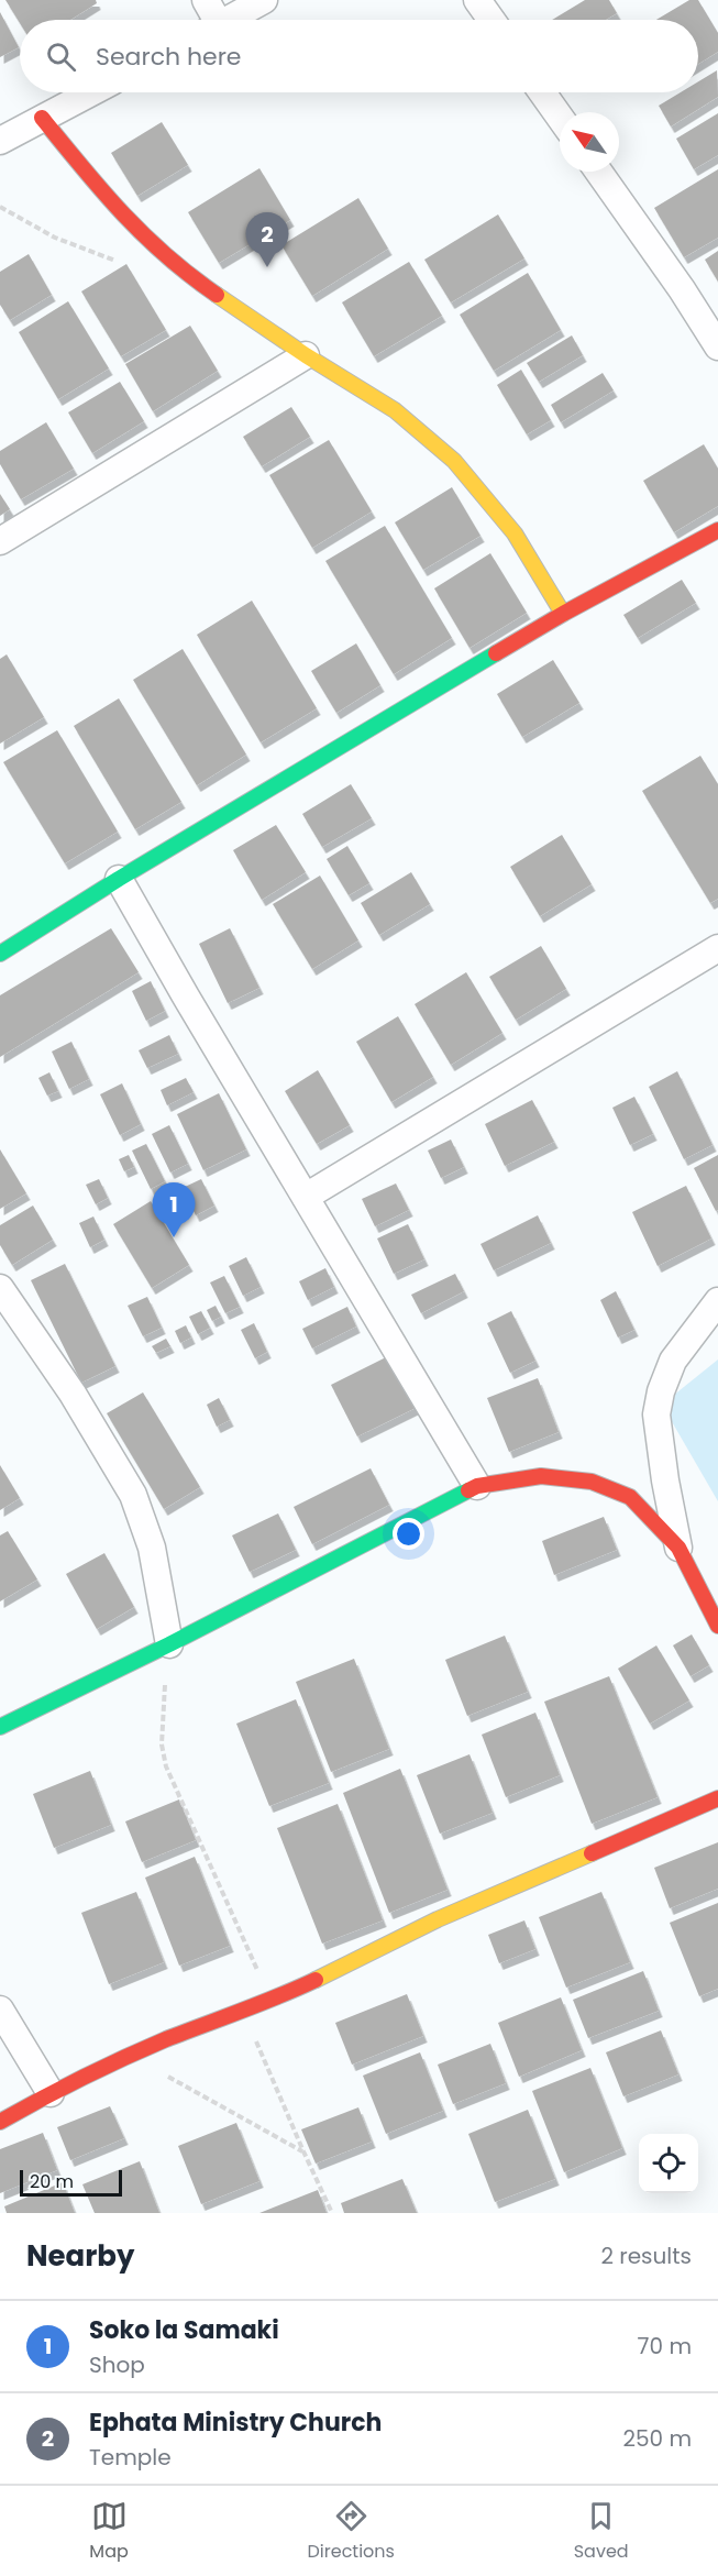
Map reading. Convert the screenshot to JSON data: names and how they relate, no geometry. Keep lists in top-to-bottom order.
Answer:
{
  "scale_bar": "20 m",
  "north": "top left",
  "page": {
    "search": "Search here",
    "pins": ["2", "1"],
    "scale": "20 m",
    "heading": ["Nearby", "2 results"],
    "list": [
      {
        "mark": "1",
        "name": "Soko la Samaki",
        "note": "Shop",
        "value": "70 m"
      },
      {
        "mark": "2",
        "name": "Ephata Ministry Church",
        "note": "Temple",
        "value": "250 m"
      }
    ],
    "nav": ["Map", "Directions", "Saved"]
  }
}
